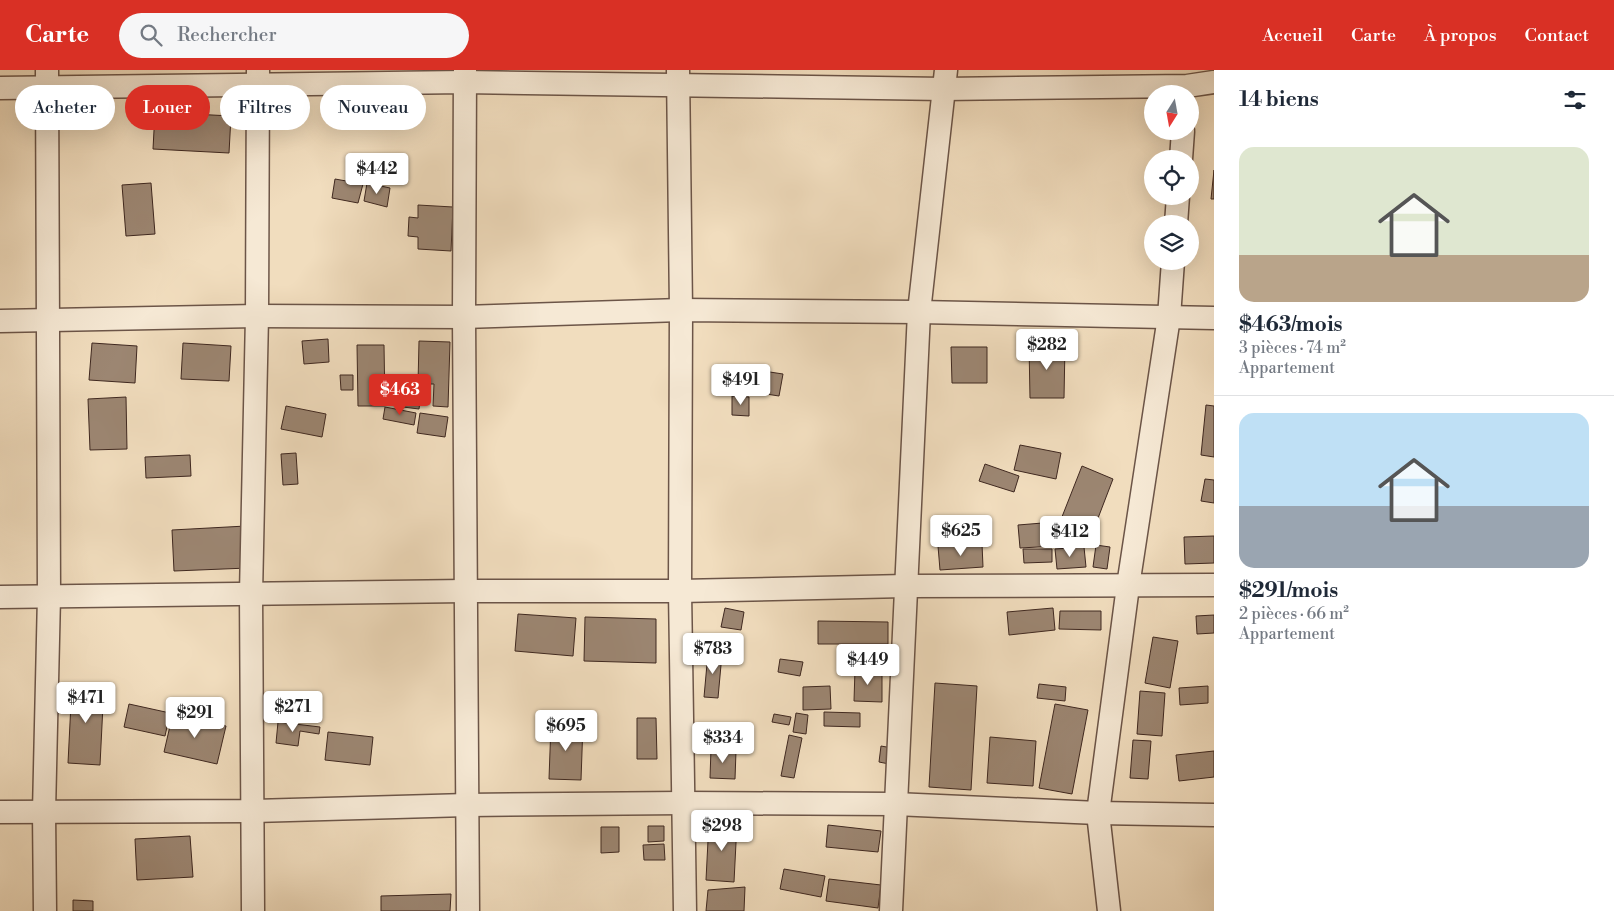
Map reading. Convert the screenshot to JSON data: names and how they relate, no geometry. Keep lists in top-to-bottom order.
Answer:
{
  "north": "bottom",
  "page": {
    "header": "Carte",
    "search": "Rechercher",
    "nav": [
      "Accueil",
      "Carte",
      "À propos",
      "Contact"
    ],
    "heading": "14 biens",
    "chip": [
      "Acheter",
      "Louer",
      "Filtres",
      "Nouveau"
    ],
    "list": [
      {
        "name": "$463/mois",
        "note": "3 pièces · 74 m² · Appartement"
      },
      {
        "name": "$291/mois",
        "note": "2 pièces · 66 m² · Appartement"
      }
    ],
    "price": [
      "$442",
      "$282",
      "$491",
      "$463",
      "$625",
      "$412",
      "$783",
      "$449",
      "$471",
      "$271",
      "$291",
      "$695",
      "$334",
      "$298"
    ]
  }
}
